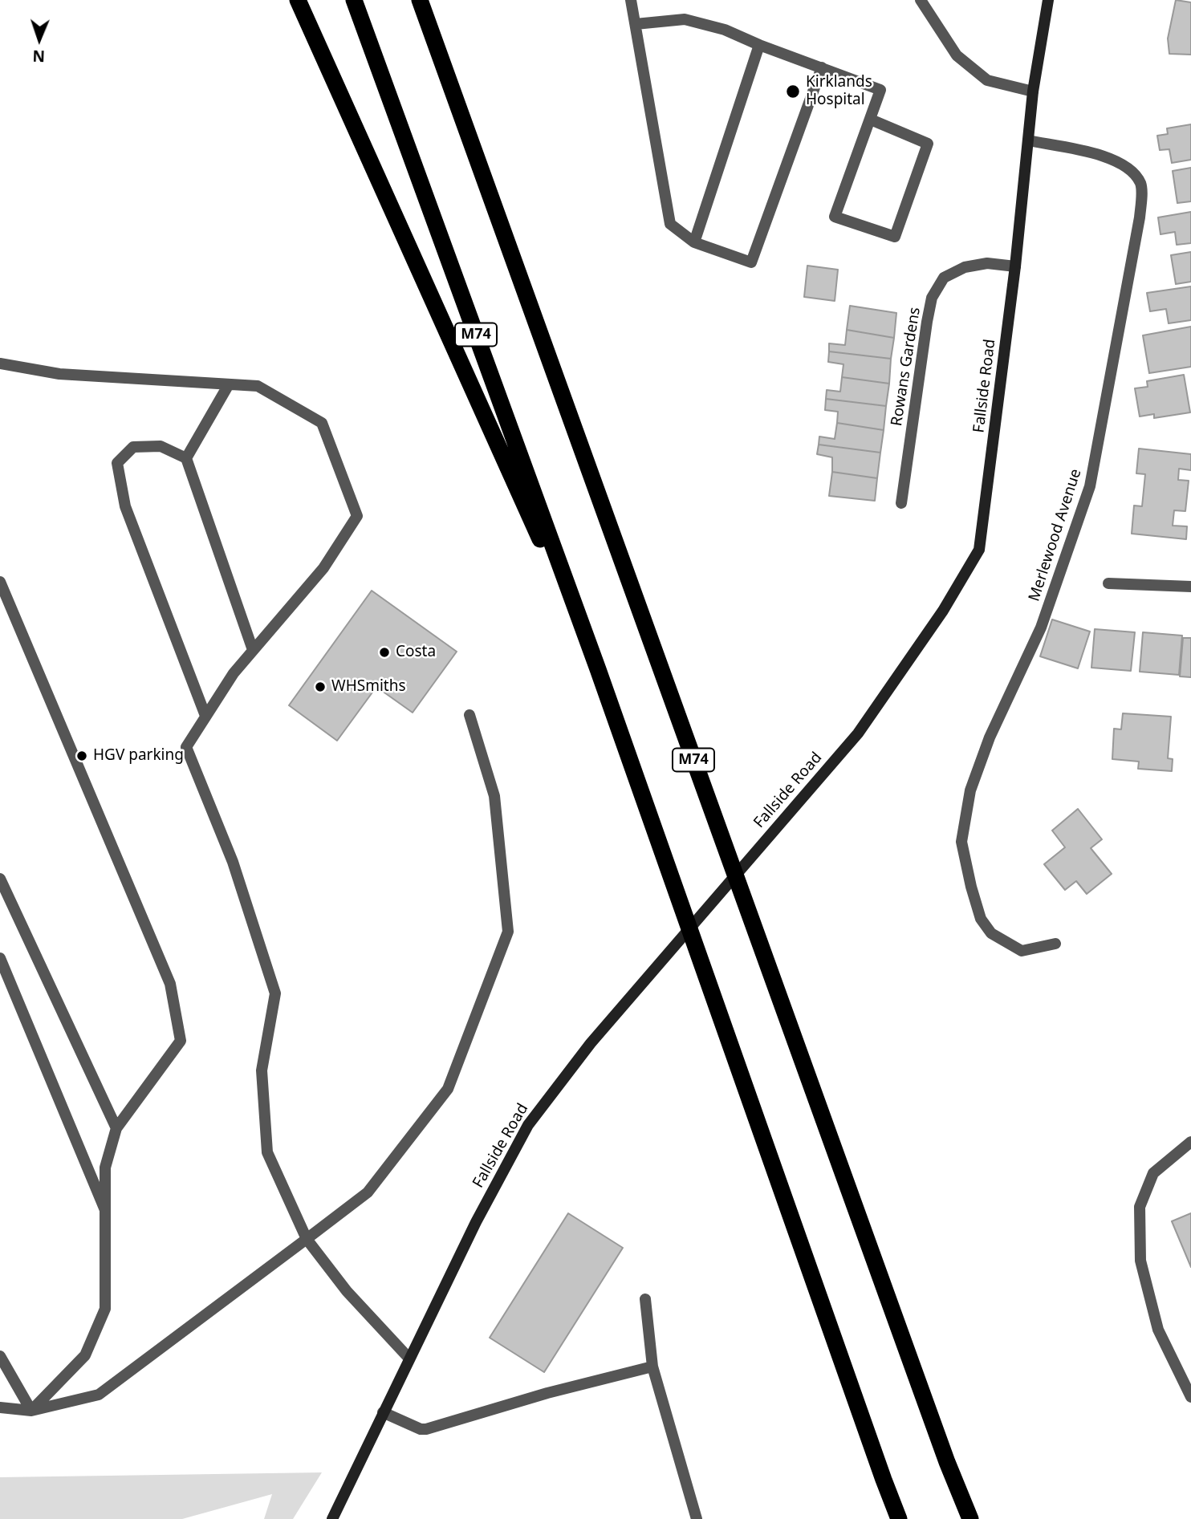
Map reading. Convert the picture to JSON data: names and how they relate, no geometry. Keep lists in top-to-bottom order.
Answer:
{
  "streets": {
    "highway": ["M74"],
    "street": ["Rowans Gardens", "Fallside Road", "Merlewood Avenue"]
  },
  "crossings": [
    ["Rowans Gardens", "Fallside Road"],
    ["Fallside Road", "Merlewood Avenue"]
  ],
  "places": [
    "Kirklands Hospital",
    "Costa",
    "WHSmiths",
    "HGV parking"
  ],
  "north": "bottom"
}
